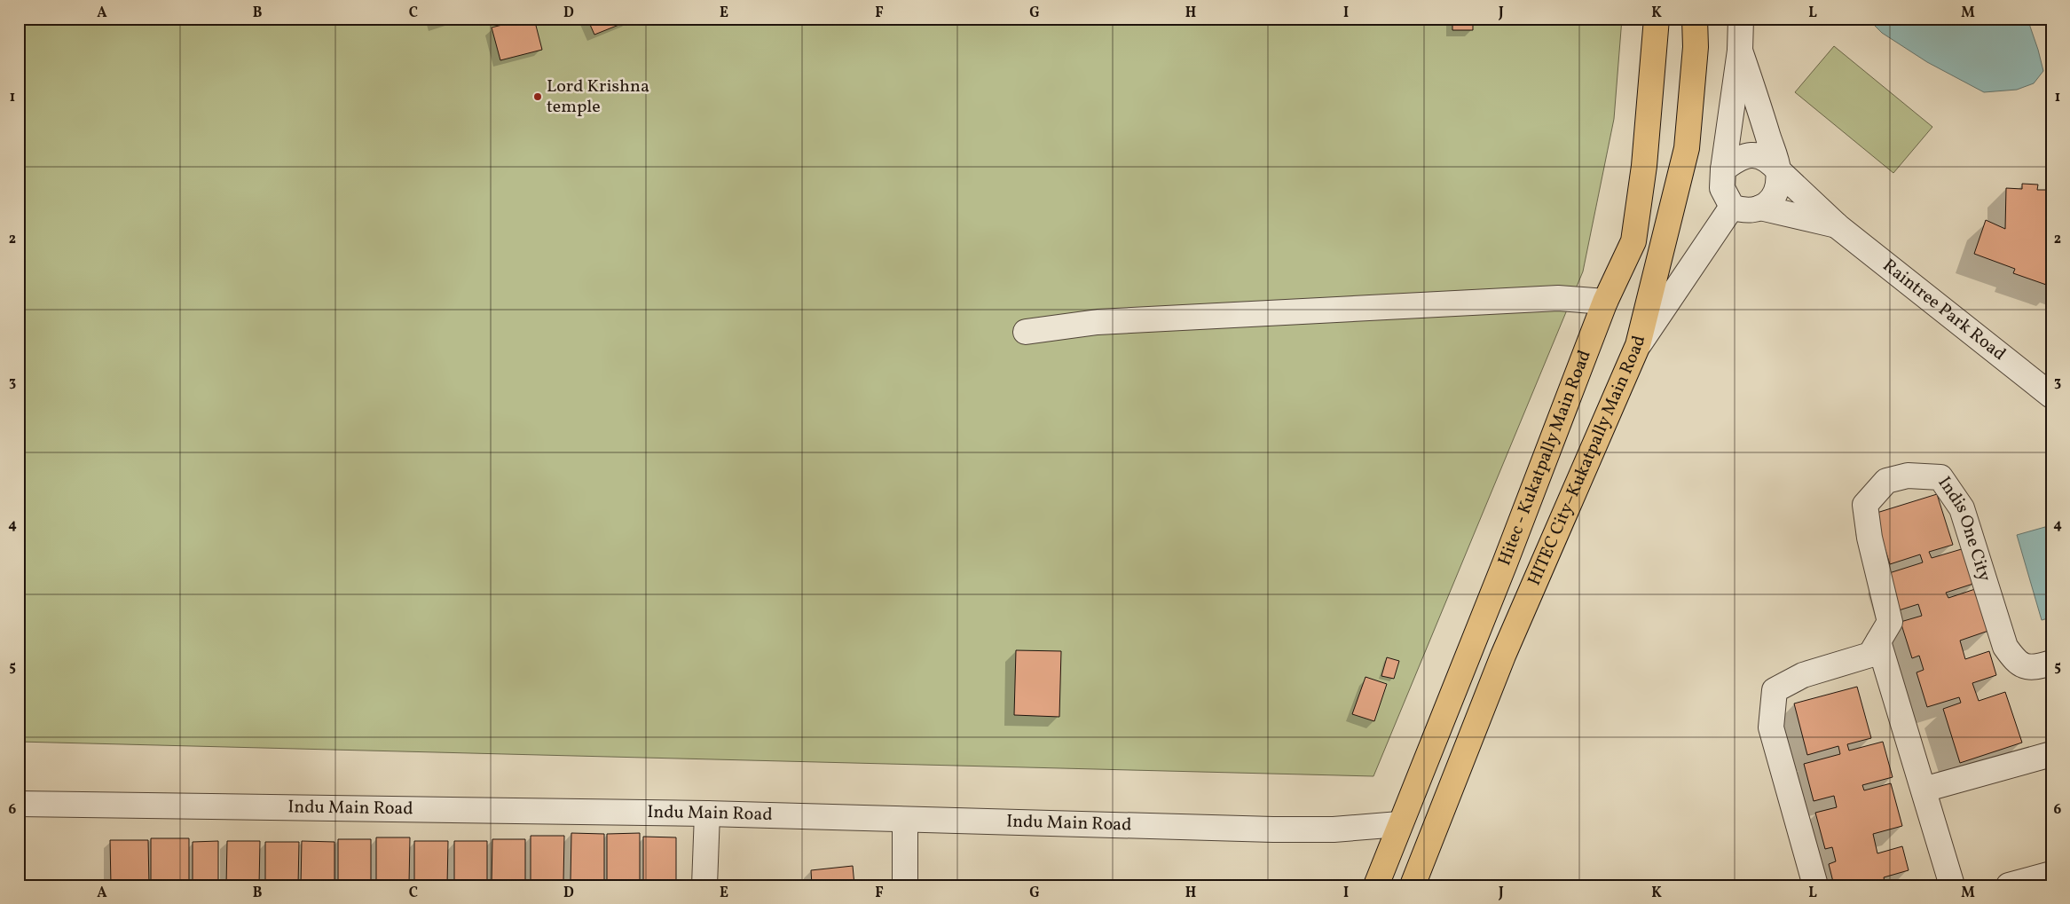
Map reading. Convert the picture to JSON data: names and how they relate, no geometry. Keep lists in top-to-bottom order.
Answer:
{
  "streets": {
    "main road": ["Hitec - Kukatpally Main Road", "HITEC City–Kukatpally Main Road"],
    "street": ["Raintree Park Road", "Indis One City", "Indu Main Road"]
  },
  "crossings": [
    ["Hitec - Kukatpally Main Road", "Indu Main Road"]
  ],
  "places": ["Lord Krishna temple"],
  "grid": {
    "columns": [
      "A",
      "B",
      "C",
      "D",
      "E",
      "F",
      "G",
      "H",
      "I",
      "J",
      "K",
      "L",
      "M"
    ],
    "rows": [
      "1",
      "2",
      "3",
      "4",
      "5",
      "6"
    ]
  }
}
